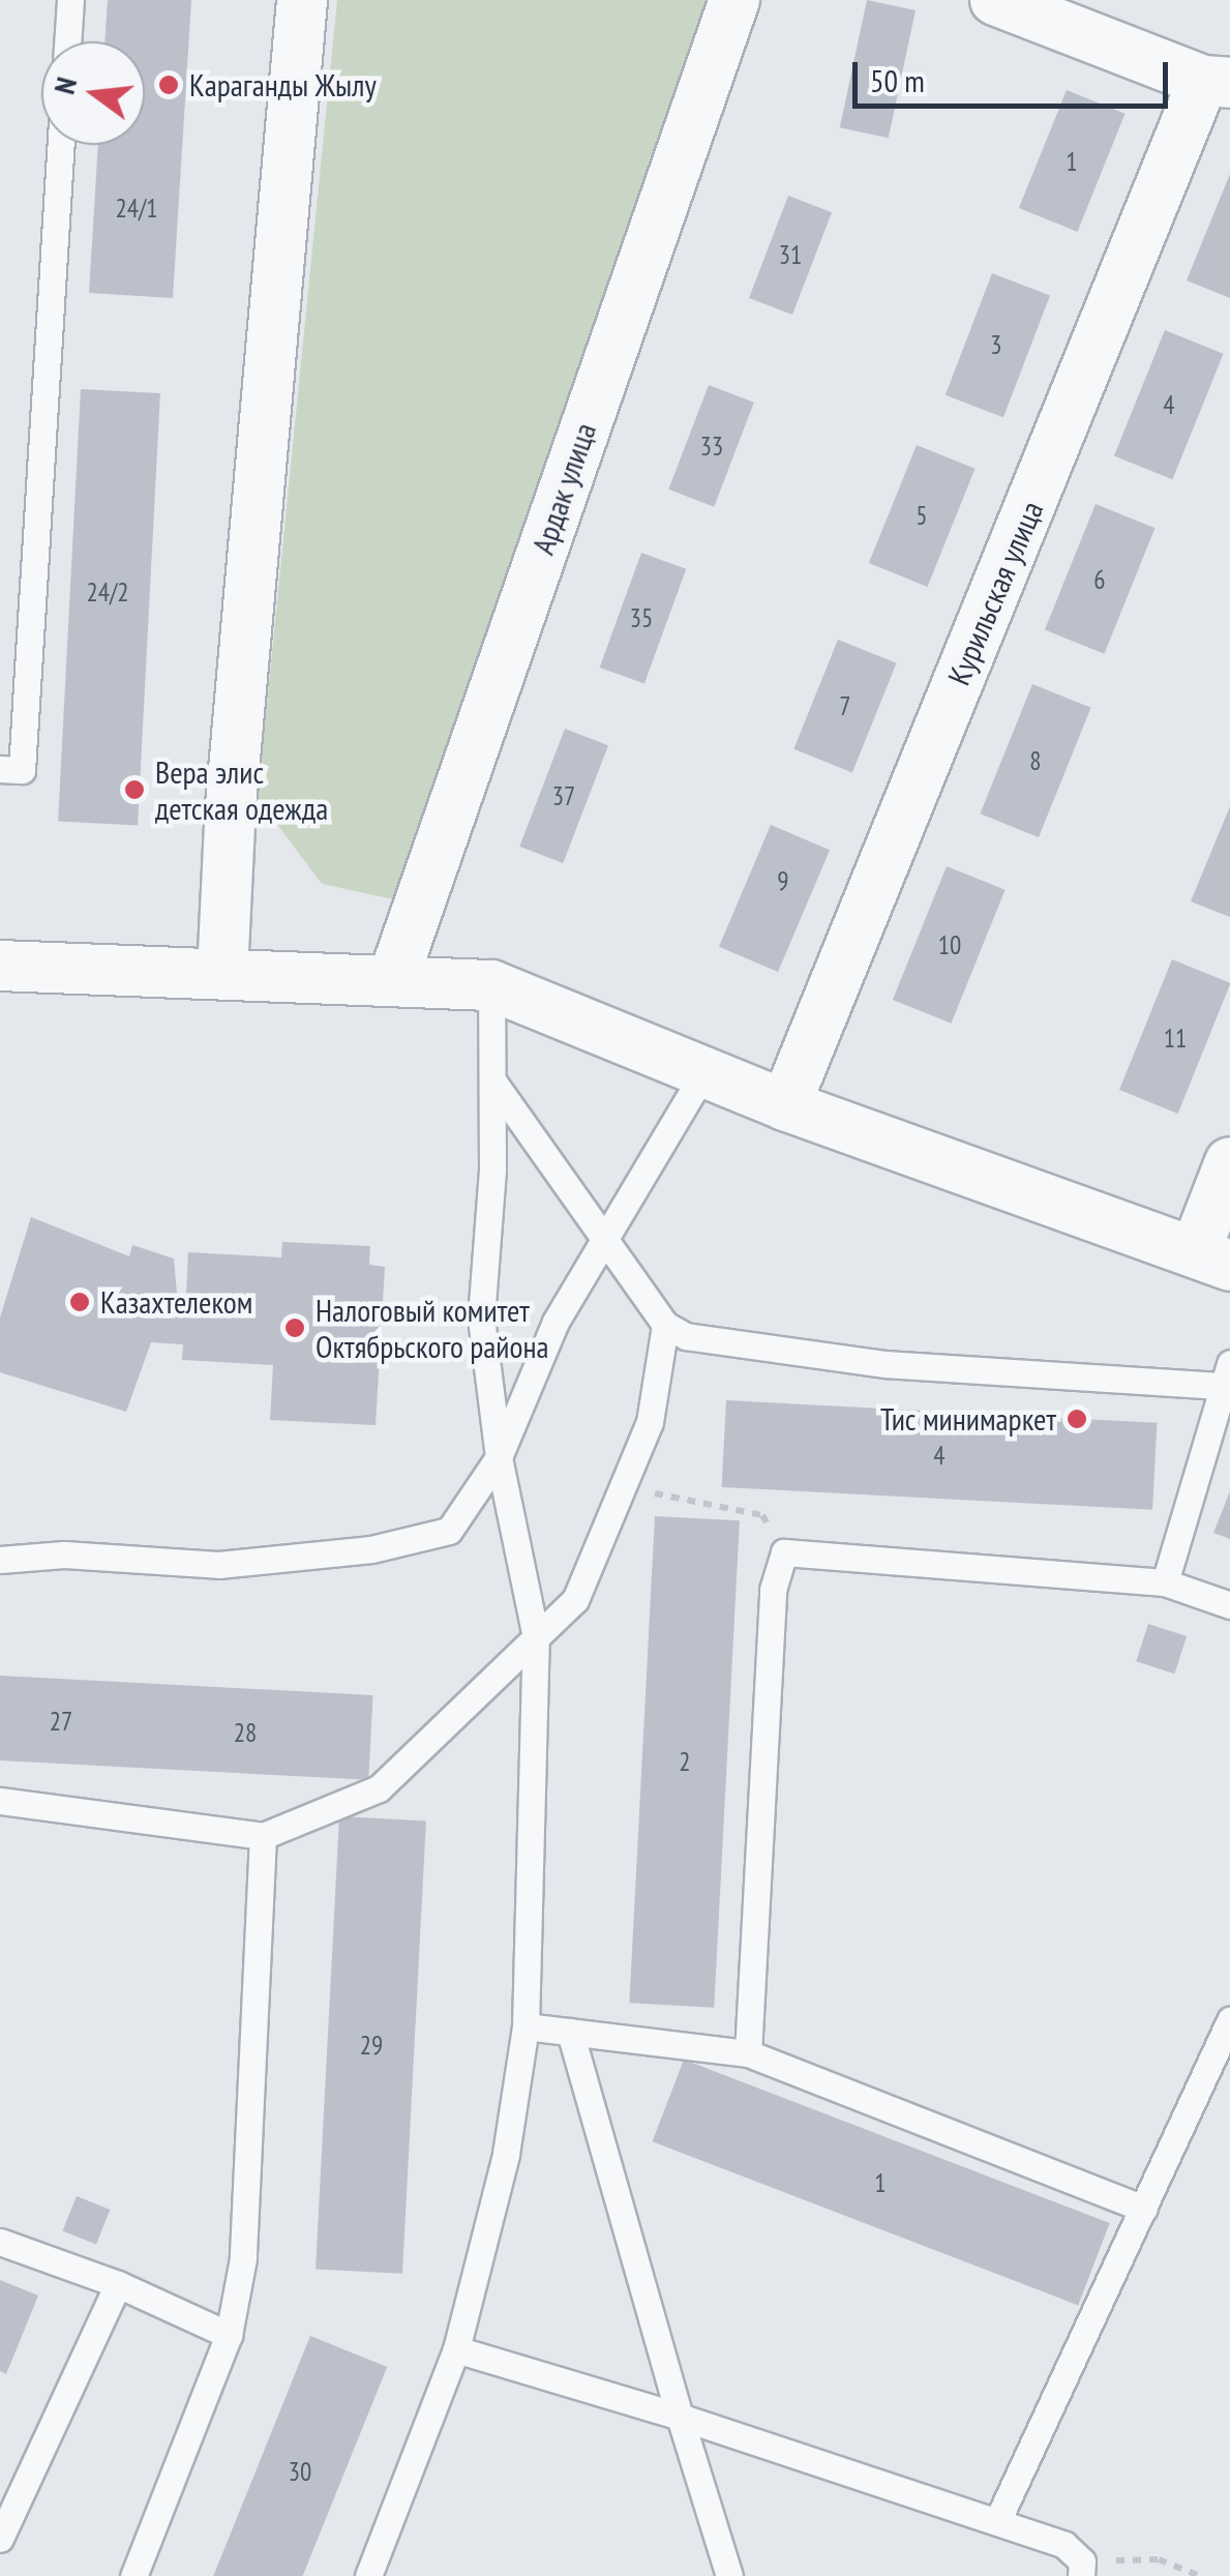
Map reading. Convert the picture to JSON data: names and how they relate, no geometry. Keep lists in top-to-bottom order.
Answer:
{
  "streets": {
    "street": ["Ардак улица", "Курильская улица"]
  },
  "places": [
    "Караганды Жылу",
    "Вера элис детская одежда",
    "Казахтелеком",
    "Налоговый комитет Октябрьского района",
    "Тис минимаркет"
  ],
  "house_numbers": [
    "1",
    "24/1",
    "31",
    "3",
    "4",
    "33",
    "5",
    "6",
    "24/2",
    "35",
    "7",
    "8",
    "37",
    "9",
    "10",
    "11",
    "4",
    "27",
    "28",
    "2",
    "29",
    "1",
    "30"
  ],
  "scale_bar": "50 m",
  "north": "left"
}
